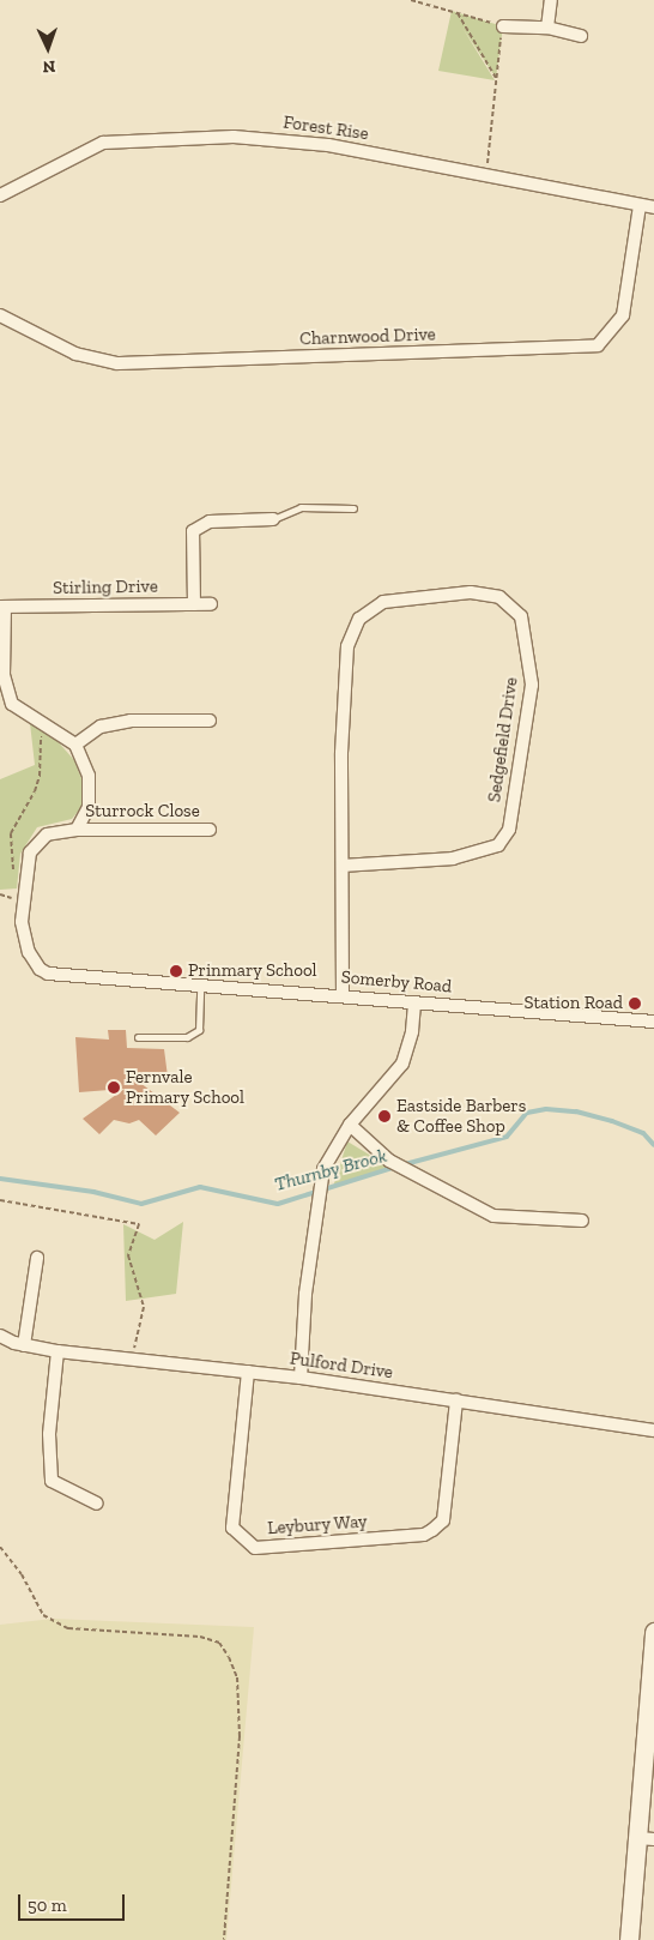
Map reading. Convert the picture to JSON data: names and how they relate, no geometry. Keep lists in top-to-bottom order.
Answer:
{
  "streets": {
    "street": [
      "Forest Rise",
      "Charnwood Drive",
      "Stirling Drive",
      "Sedgefield Drive",
      "Sturrock Close",
      "Somerby Road",
      "Pulford Drive",
      "Leybury Way"
    ]
  },
  "crossings": [
    ["Forest Rise", "Charnwood Drive"],
    ["Sedgefield Drive", "Somerby Road"],
    ["Sturrock Close", "Somerby Road"],
    ["Pulford Drive", "Leybury Way"]
  ],
  "water": ["Thurnby Brook"],
  "places": [
    "Prinmary School",
    "Station Road",
    "Fernvale Primary School",
    "Eastside Barbers & Coffee Shop"
  ],
  "scale_bar": "50 m",
  "north": "bottom"
}
